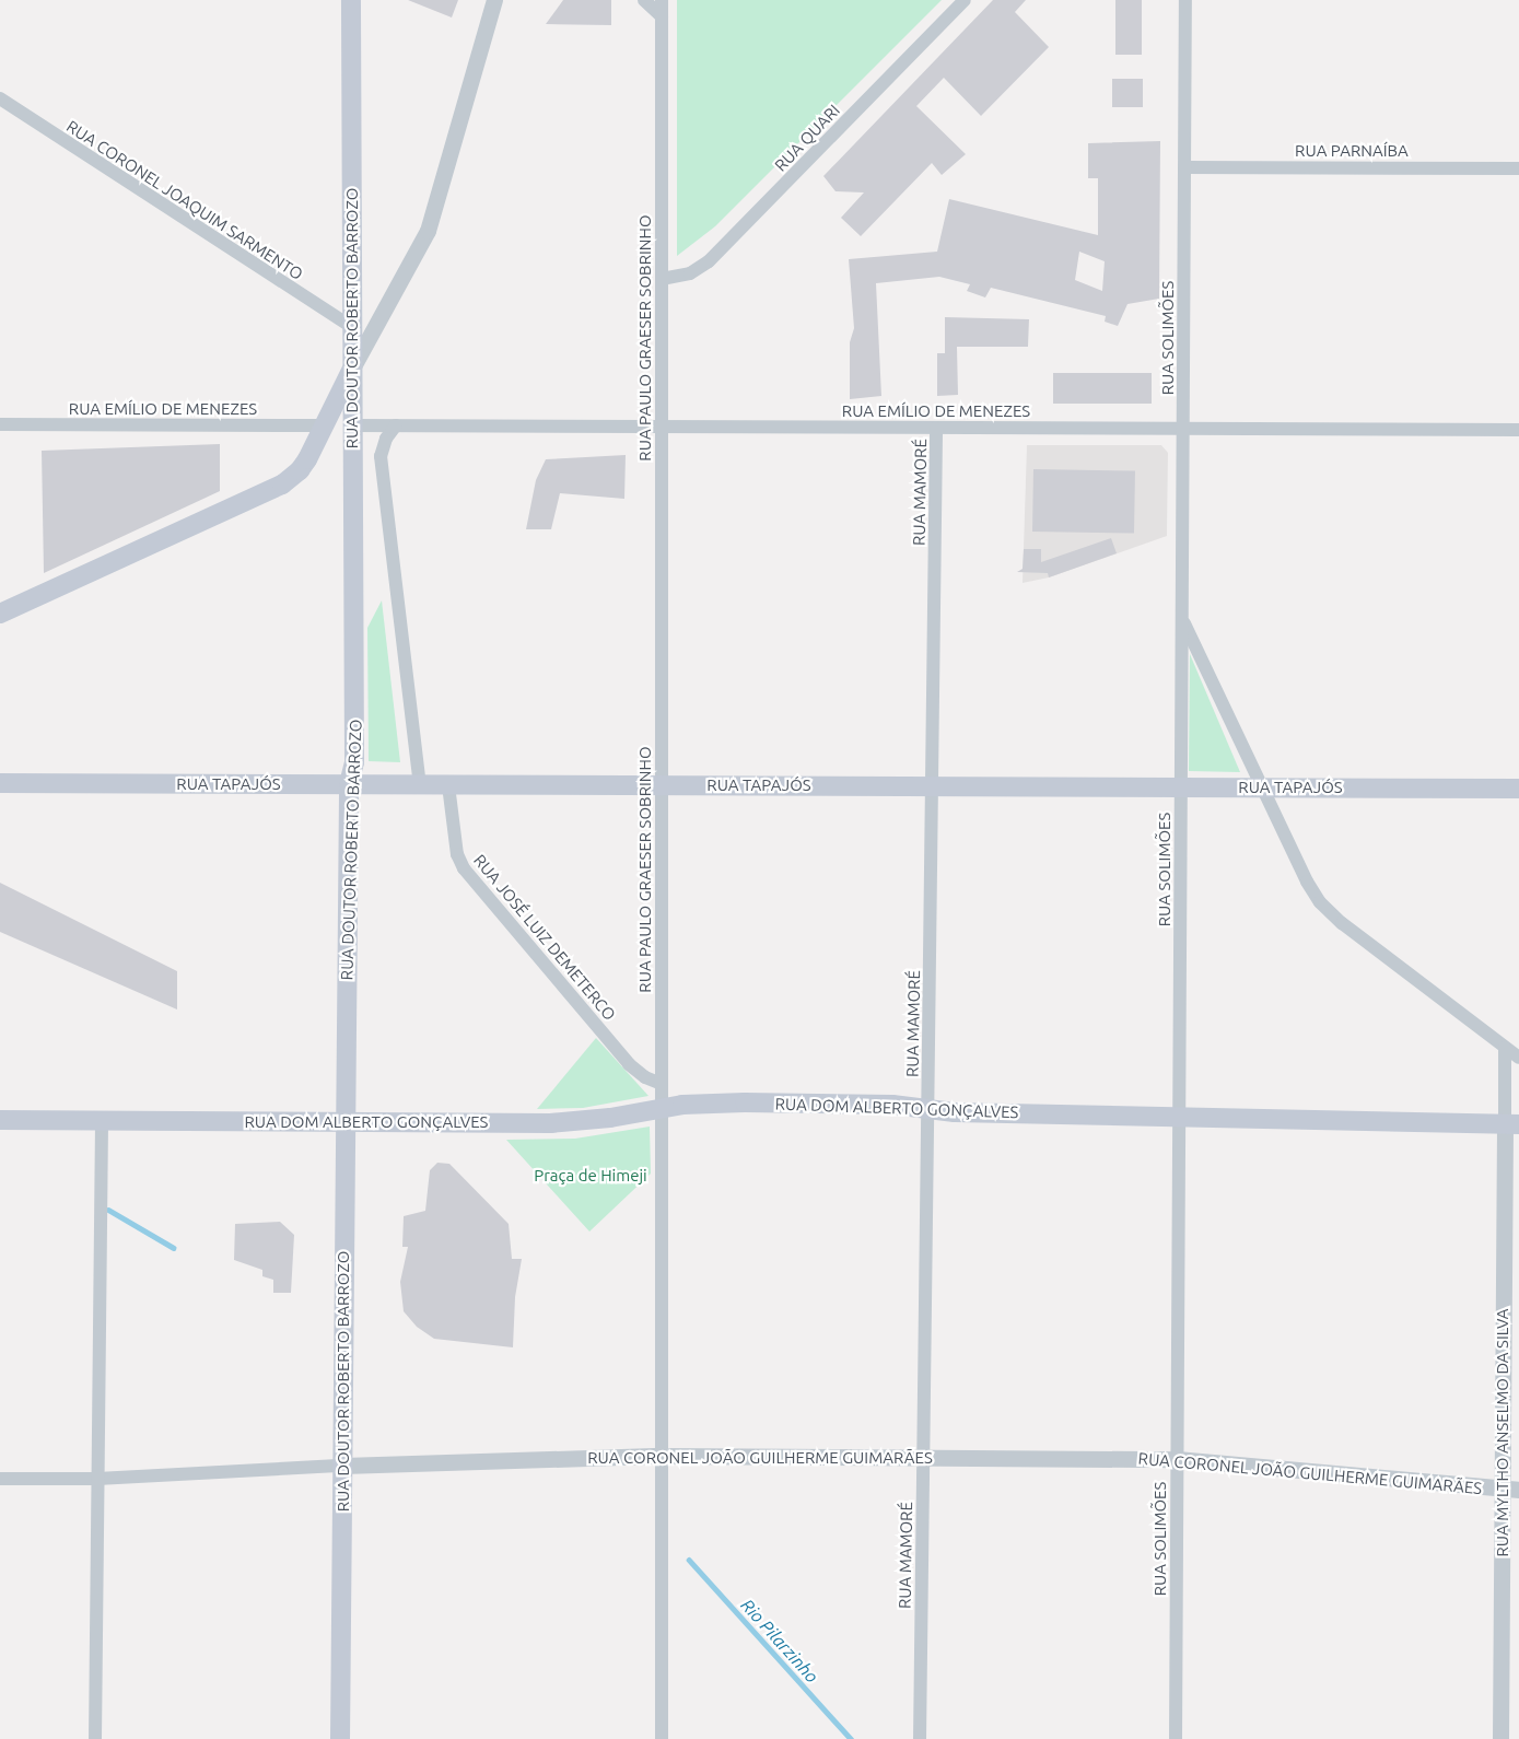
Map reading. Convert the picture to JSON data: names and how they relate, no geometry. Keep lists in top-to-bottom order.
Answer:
{
  "streets": {
    "main road": ["RUA DOUTOR ROBERTO BARROZO", "RUA TAPAJÓS", "RUA DOM ALBERTO GONÇALVES"],
    "street": [
      "RUA QUARI",
      "RUA PARNAÍBA",
      "RUA CORONEL JOAQUIM SARMENTO",
      "RUA PAULO GRAESER SOBRINHO",
      "RUA SOLIMÕES",
      "RUA EMÍLIO DE MENEZES",
      "RUA MAMORÉ",
      "RUA JOSÉ LUIZ DEMETERCO",
      "RUA MYLTHO ANSELMO DA SILVA",
      "RUA CORONEL JOÃO GUILHERME GUIMARÃES"
    ]
  },
  "crossings": [
    ["RUA QUARI", "RUA PAULO GRAESER SOBRINHO"],
    ["RUA PARNAÍBA", "RUA SOLIMÕES"],
    ["RUA CORONEL JOAQUIM SARMENTO", "RUA DOUTOR ROBERTO BARROZO"],
    ["RUA DOUTOR ROBERTO BARROZO", "RUA EMÍLIO DE MENEZES"],
    ["RUA DOUTOR ROBERTO BARROZO", "RUA TAPAJÓS"],
    ["RUA DOUTOR ROBERTO BARROZO", "RUA DOM ALBERTO GONÇALVES"],
    ["RUA DOUTOR ROBERTO BARROZO", "RUA CORONEL JOÃO GUILHERME GUIMARÃES"],
    ["RUA PAULO GRAESER SOBRINHO", "RUA EMÍLIO DE MENEZES"],
    ["RUA PAULO GRAESER SOBRINHO", "RUA TAPAJÓS"],
    ["RUA PAULO GRAESER SOBRINHO", "RUA JOSÉ LUIZ DEMETERCO"],
    ["RUA PAULO GRAESER SOBRINHO", "RUA DOM ALBERTO GONÇALVES"],
    ["RUA PAULO GRAESER SOBRINHO", "RUA CORONEL JOÃO GUILHERME GUIMARÃES"],
    ["RUA SOLIMÕES", "RUA EMÍLIO DE MENEZES"],
    ["RUA SOLIMÕES", "RUA TAPAJÓS"],
    ["RUA SOLIMÕES", "RUA DOM ALBERTO GONÇALVES"],
    ["RUA SOLIMÕES", "RUA CORONEL JOÃO GUILHERME GUIMARÃES"],
    ["RUA EMÍLIO DE MENEZES", "RUA MAMORÉ"],
    ["RUA MAMORÉ", "RUA TAPAJÓS"],
    ["RUA MAMORÉ", "RUA DOM ALBERTO GONÇALVES"],
    ["RUA MAMORÉ", "RUA CORONEL JOÃO GUILHERME GUIMARÃES"],
    ["RUA TAPAJÓS", "RUA JOSÉ LUIZ DEMETERCO"],
    ["RUA DOM ALBERTO GONÇALVES", "RUA MYLTHO ANSELMO DA SILVA"],
    ["RUA MYLTHO ANSELMO DA SILVA", "RUA CORONEL JOÃO GUILHERME GUIMARÃES"]
  ],
  "water": ["Rio Pilarzinho"],
  "parks": ["Praça de Himeji"]
}
